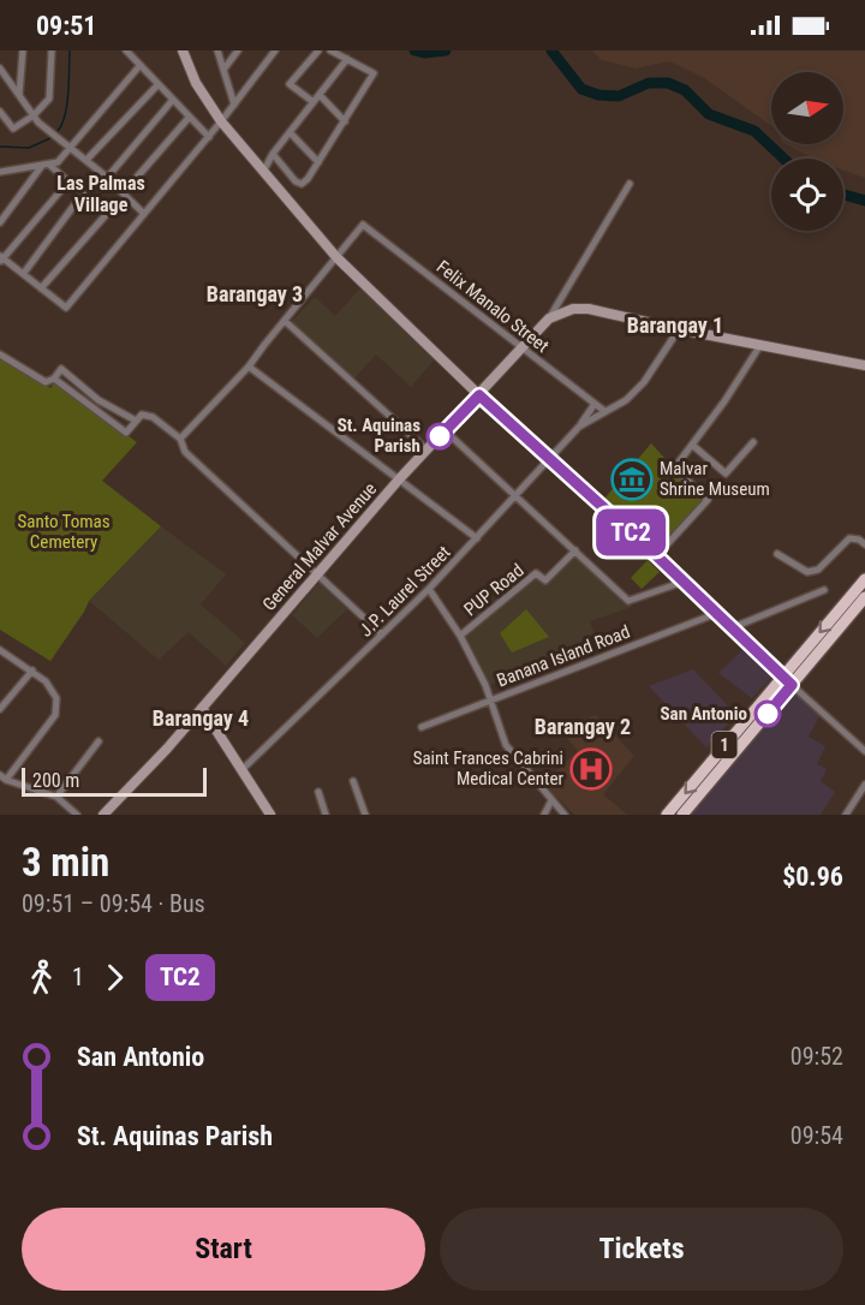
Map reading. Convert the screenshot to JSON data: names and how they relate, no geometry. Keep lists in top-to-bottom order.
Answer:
{
  "streets": {
    "highway": ["1"],
    "main road": ["General Malvar Avenue"],
    "street": [
      "Felix Manalo Street",
      "PUP Road",
      "J.P. Laurel Street",
      "Banana Island Road"
    ]
  },
  "crossings": [
    ["Felix Manalo Street", "General Malvar Avenue"],
    ["Felix Manalo Street", "J.P. Laurel Street"],
    ["General Malvar Avenue", "J.P. Laurel Street"]
  ],
  "districts": [
    "Las Palmas Village",
    "Barangay 3",
    "Barangay 1",
    "Barangay 4",
    "Barangay 2"
  ],
  "parks": ["Santo Tomas Cemetery"],
  "places": {
    "other": ["St. Aquinas Parish", "San Antonio"],
    "museum": ["Malvar Shrine Museum"],
    "hospital": ["Saint Frances Cabrini Medical Center"]
  },
  "lines": ["bus line TC2"],
  "scale_bar": "200 m",
  "north": "right",
  "page": {
    "status": "09:51",
    "on_map": "TC2",
    "scale": "200 m",
    "heading": ["3 min", "09:51 – 09:54 · Bus", "$0.96"],
    "legs": ["1", "TC2"],
    "list": [
      {
        "name": "San Antonio",
        "value": "09:52"
      },
      {
        "name": "St. Aquinas Parish",
        "value": "09:54"
      }
    ],
    "buttons": ["Start", "Tickets"]
  }
}
